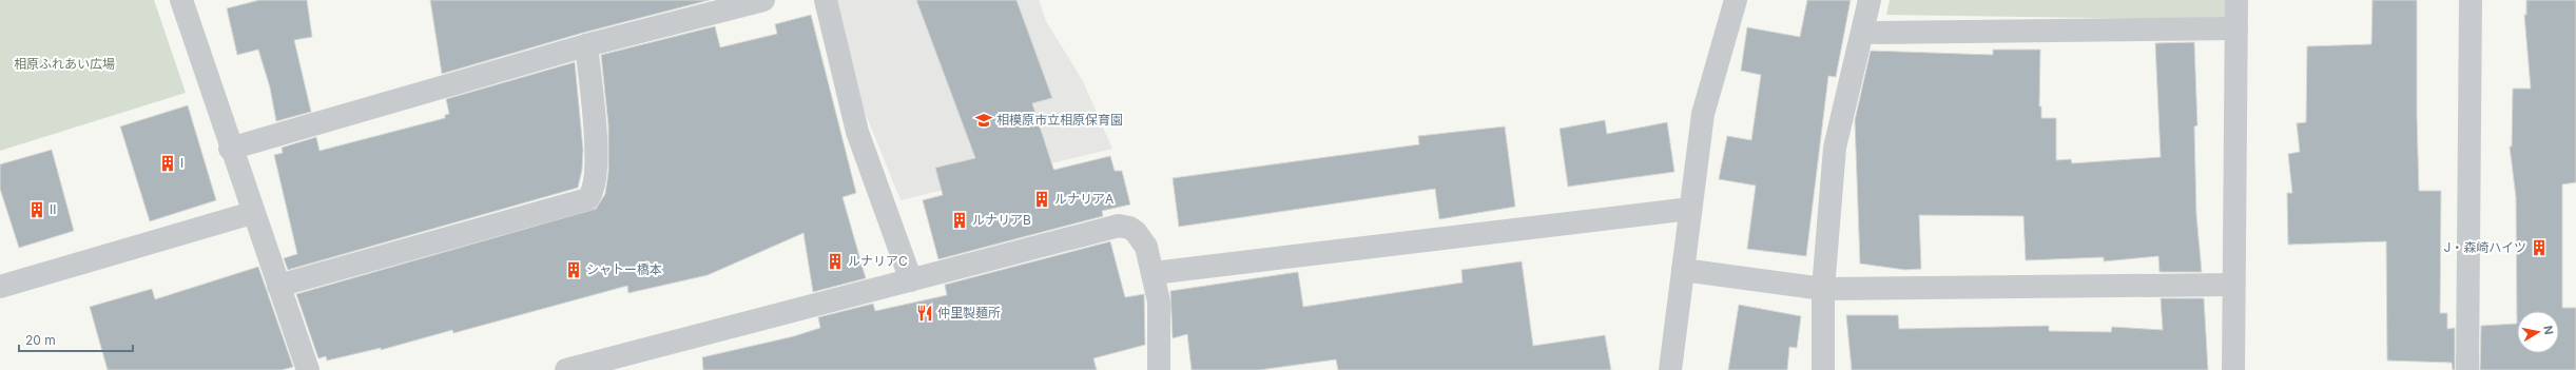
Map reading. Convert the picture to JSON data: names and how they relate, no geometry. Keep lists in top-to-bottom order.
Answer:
{
  "parks": ["相原ふれあい広場"],
  "places": {
    "school or university": ["相模原市立相原保育園"],
    "building": [
      "Ⅰ",
      "ルナリアA",
      "Ⅱ",
      "ルナリアB",
      "J・森崎ハイツ",
      "ルナリアC",
      "シャトー橋本"
    ],
    "restaurant": ["仲里製麺所"]
  },
  "scale_bar": "20 m",
  "north": "right"
}
